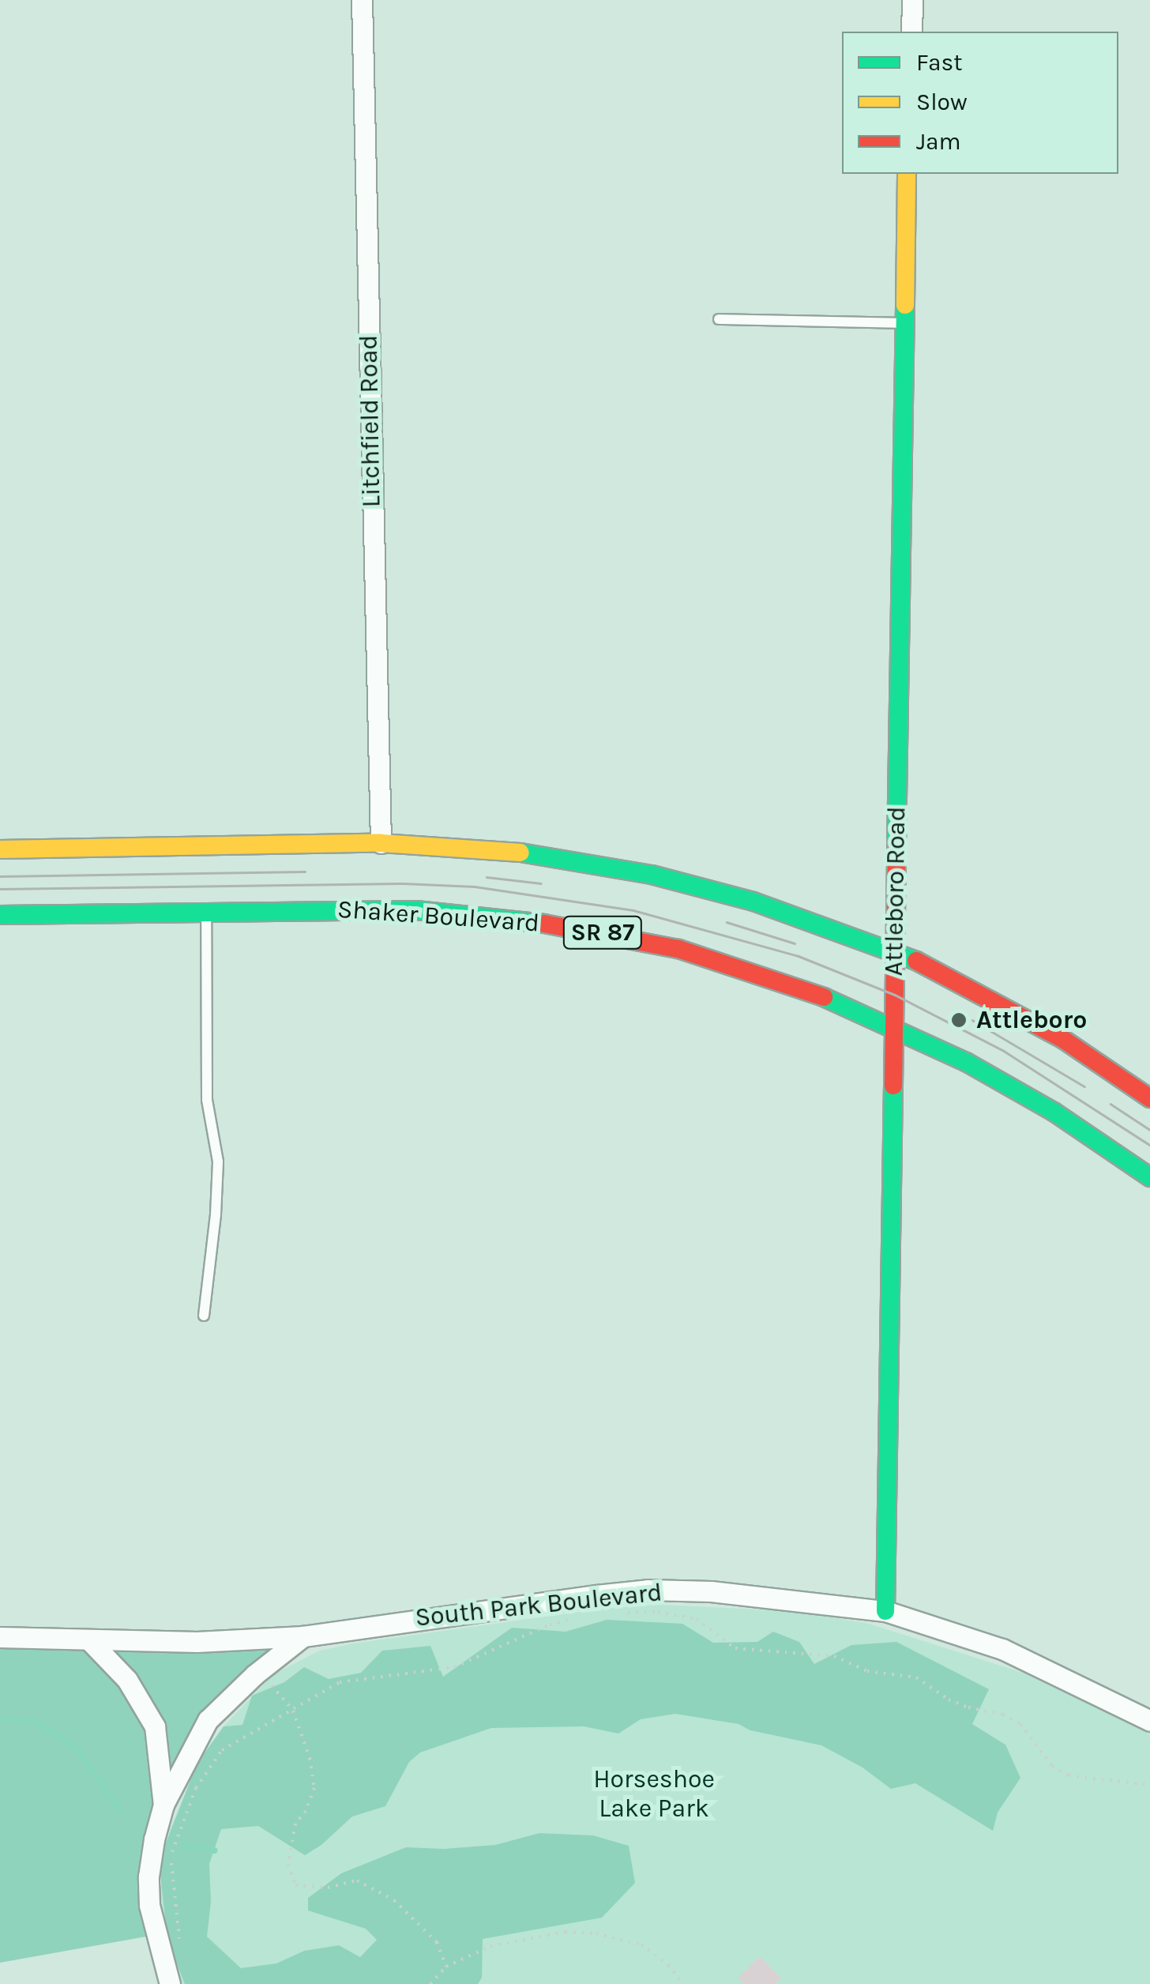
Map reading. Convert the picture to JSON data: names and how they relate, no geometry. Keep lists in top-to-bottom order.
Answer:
{
  "streets": {
    "main road": ["Attleboro Road", "Shaker Boulevard", "SR 87"],
    "street": ["Litchfield Road", "South Park Boulevard"]
  },
  "crossings": [
    ["Attleboro Road", "Shaker Boulevard"],
    ["Attleboro Road", "South Park Boulevard"]
  ],
  "parks": ["Horseshoe Lake Park"],
  "places": ["Attleboro"],
  "legend": ["Fast", "Slow", "Jam"]
}
